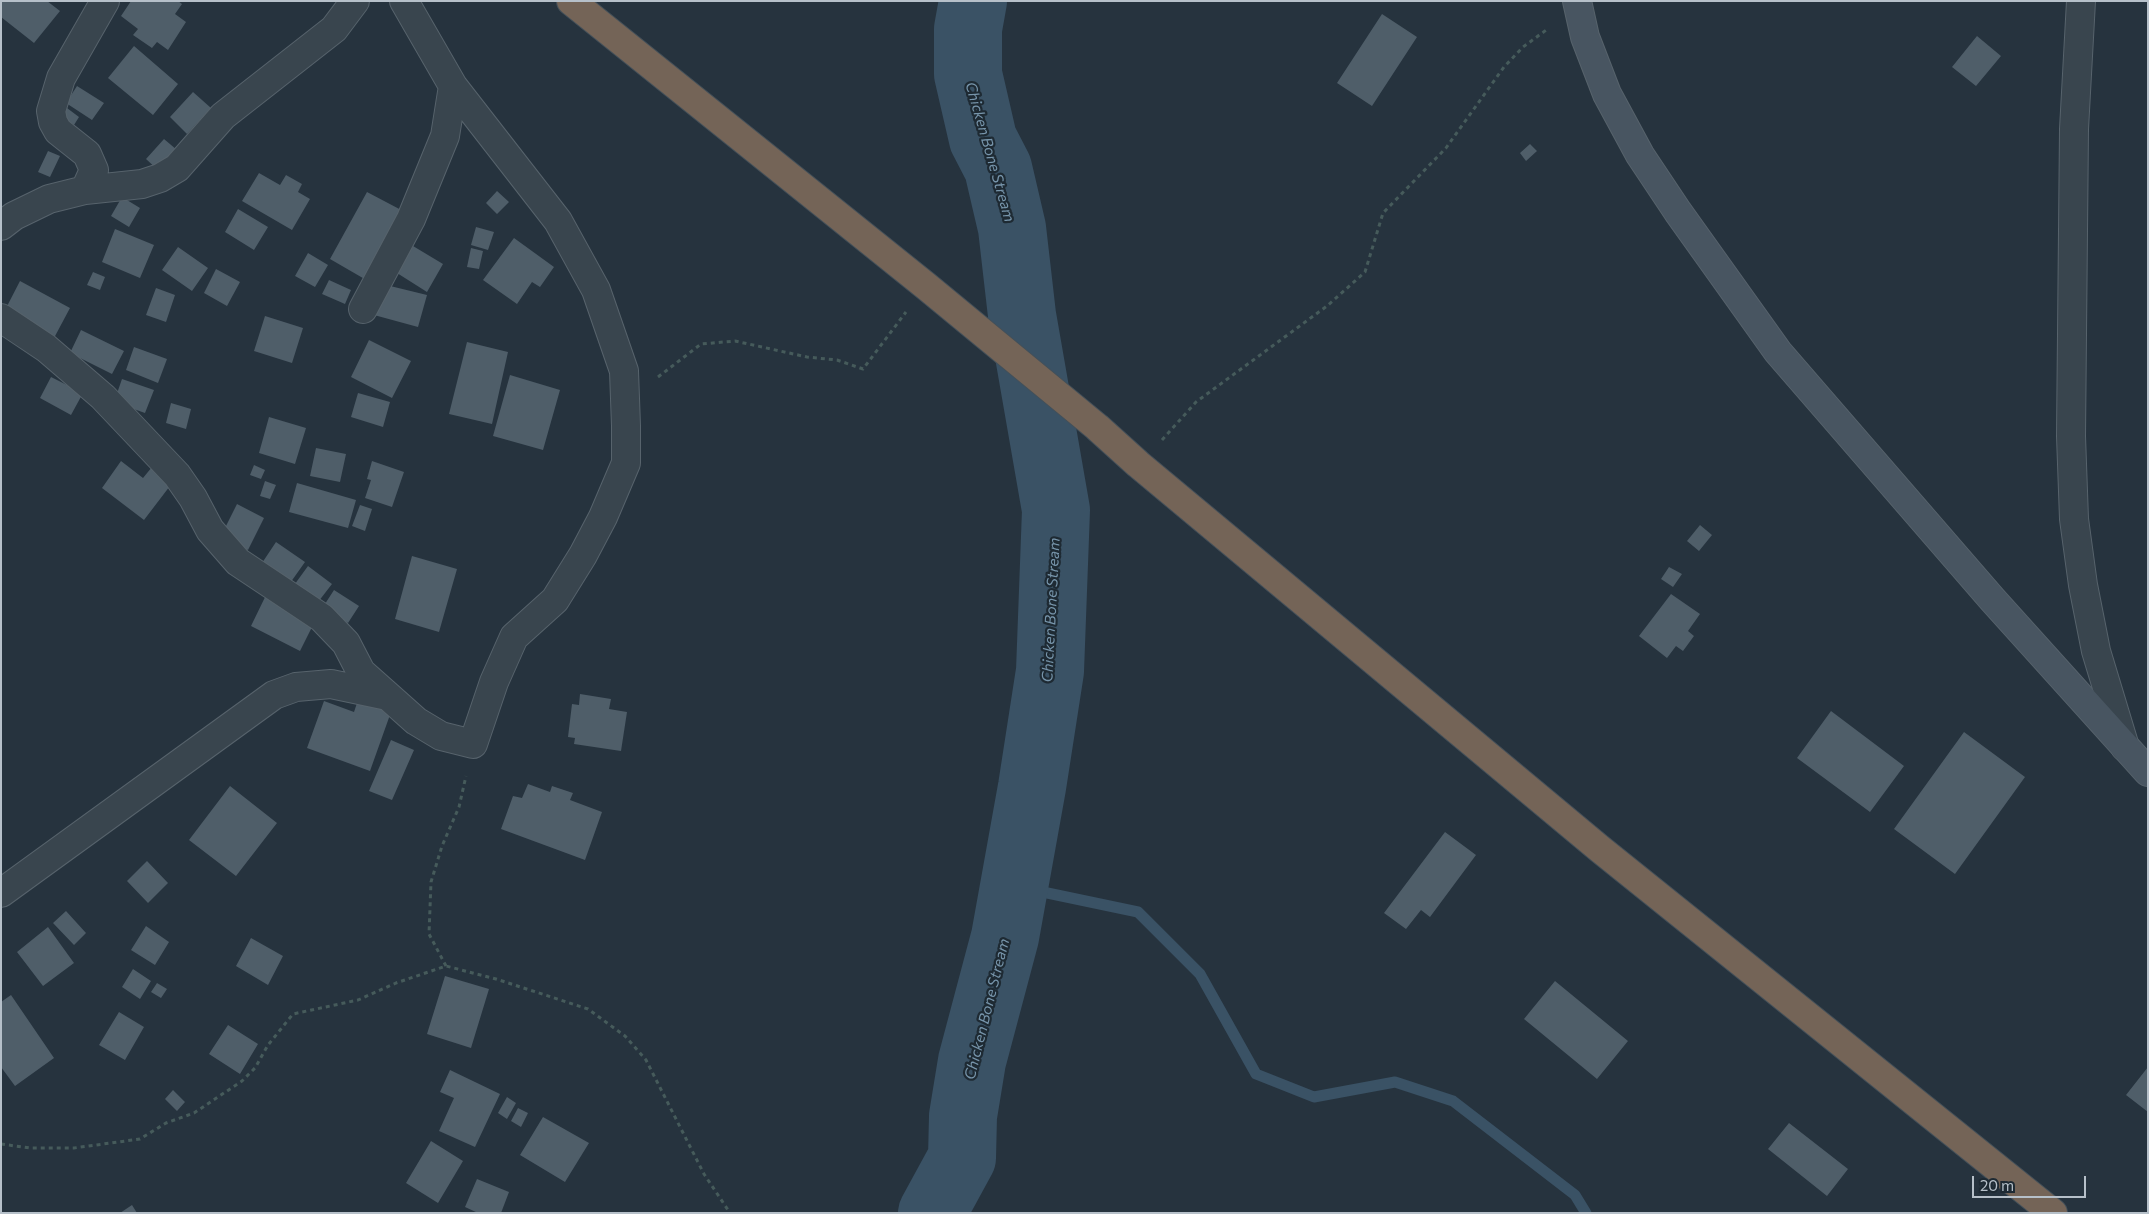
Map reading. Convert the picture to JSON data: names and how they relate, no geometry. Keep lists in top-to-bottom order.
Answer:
{
  "water": ["Chicken Bone Stream"],
  "scale_bar": "20 m"
}
